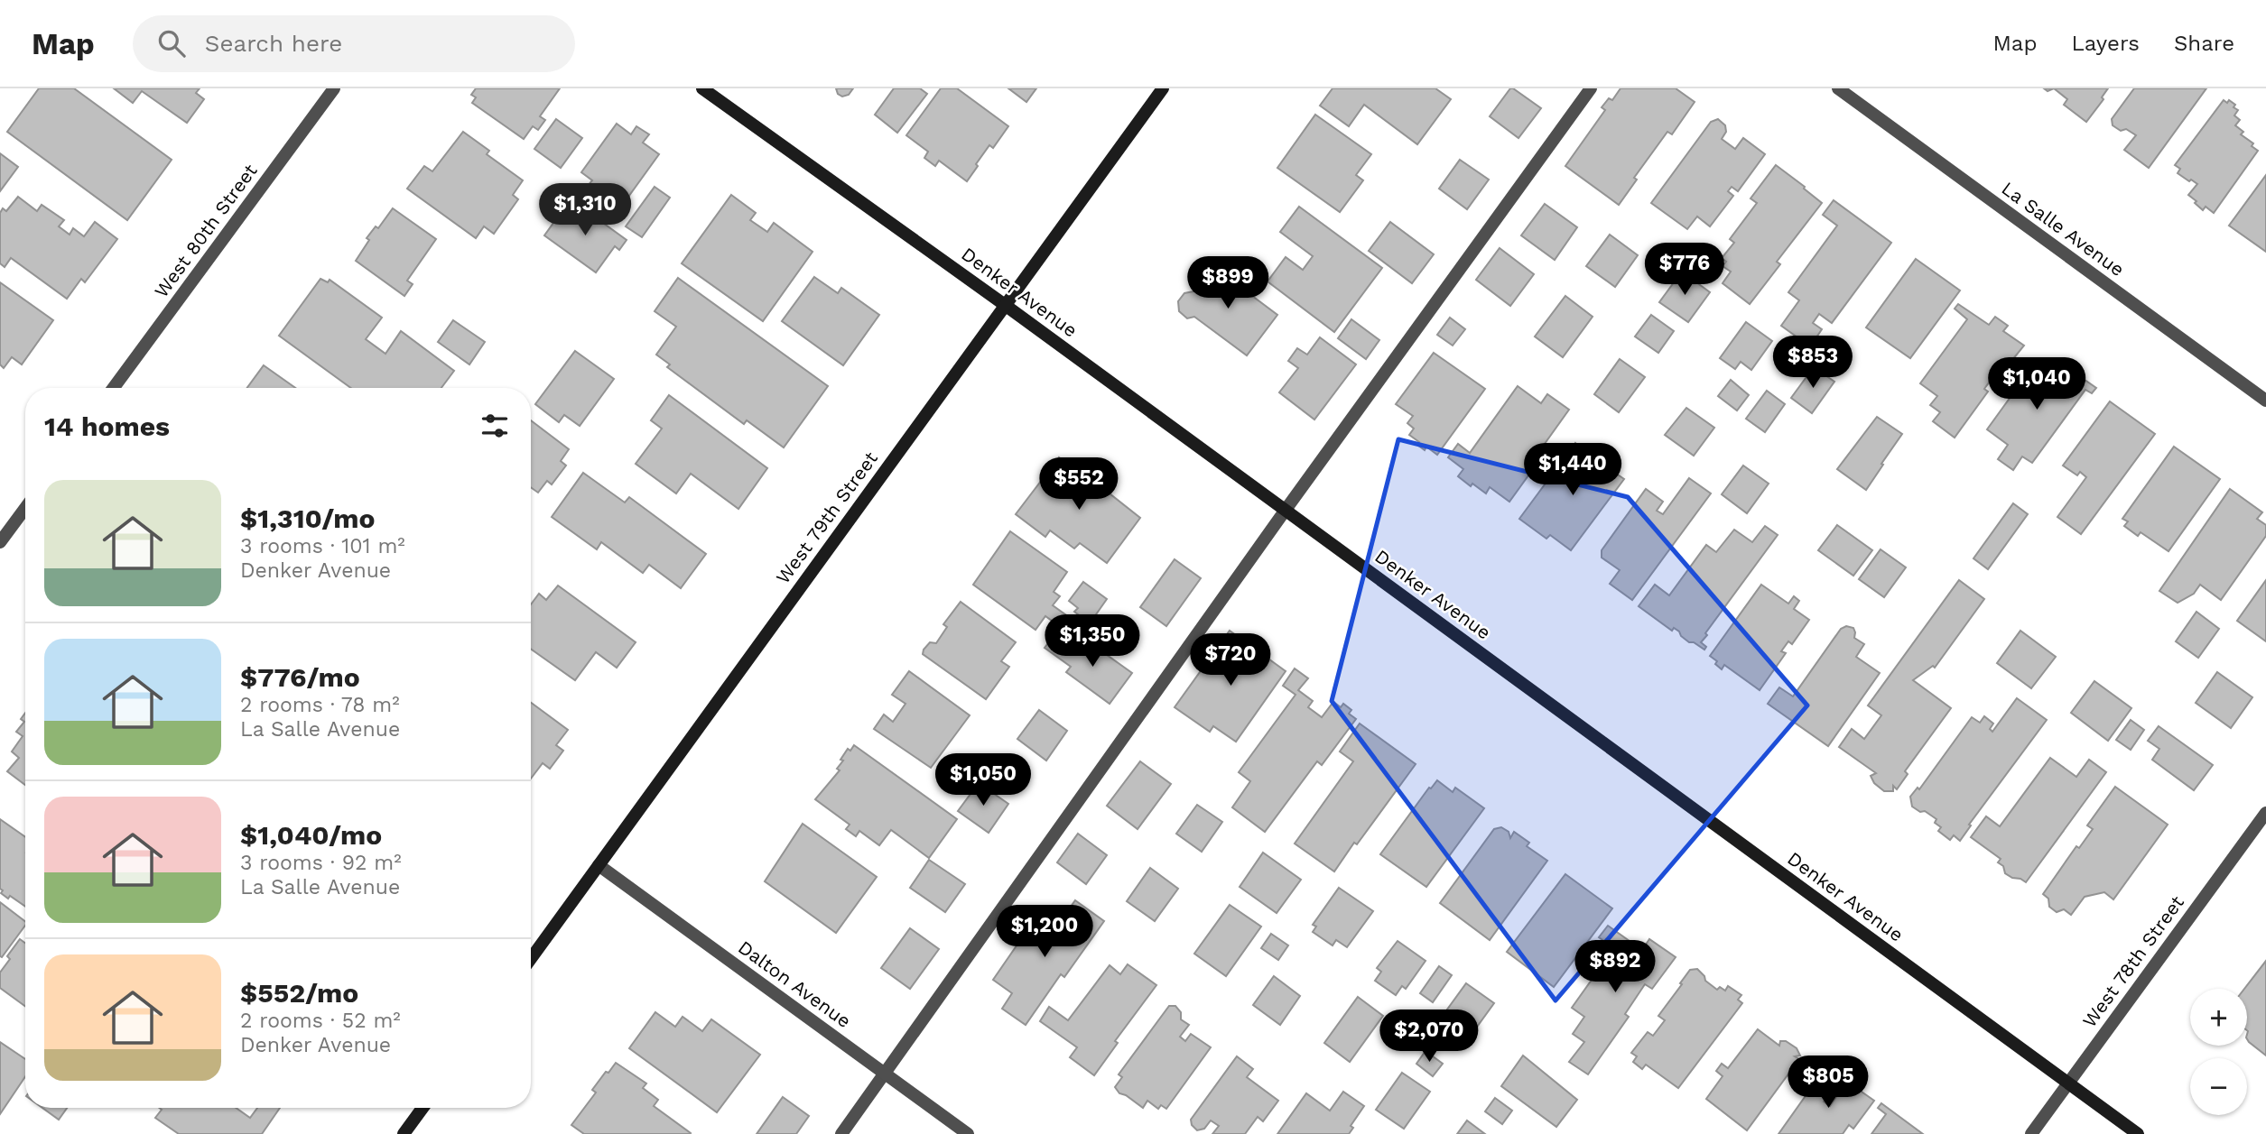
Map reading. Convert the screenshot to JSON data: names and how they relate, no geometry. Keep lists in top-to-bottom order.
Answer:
{
  "streets": {
    "street": [
      "La Salle Avenue",
      "West 80th Street",
      "Denker Avenue",
      "West 79th Street",
      "West 78th Street",
      "Dalton Avenue"
    ]
  },
  "crossings": [
    ["Denker Avenue", "West 79th Street"],
    ["Denker Avenue", "West 78th Street"],
    ["West 79th Street", "Dalton Avenue"]
  ],
  "page": {
    "header": "Map",
    "search": "Search here",
    "nav": ["Map", "Layers", "Share"],
    "price": [
      "$1,310",
      "$776",
      "$899",
      "$853",
      "$1,040",
      "$1,440",
      "$552",
      "$1,350",
      "$720",
      "$1,050",
      "$1,200",
      "$892",
      "$2,070",
      "$805"
    ],
    "heading": "14 homes",
    "list": [
      {
        "name": "$1,310/mo",
        "note": "3 rooms · 101 m² · Denker Avenue"
      },
      {
        "name": "$776/mo",
        "note": "2 rooms · 78 m² · La Salle Avenue"
      },
      {
        "name": "$1,040/mo",
        "note": "3 rooms · 92 m² · La Salle Avenue"
      },
      {
        "name": "$552/mo",
        "note": "2 rooms · 52 m² · Denker Avenue"
      }
    ],
    "map_buttons": ["+", "−"]
  }
}
